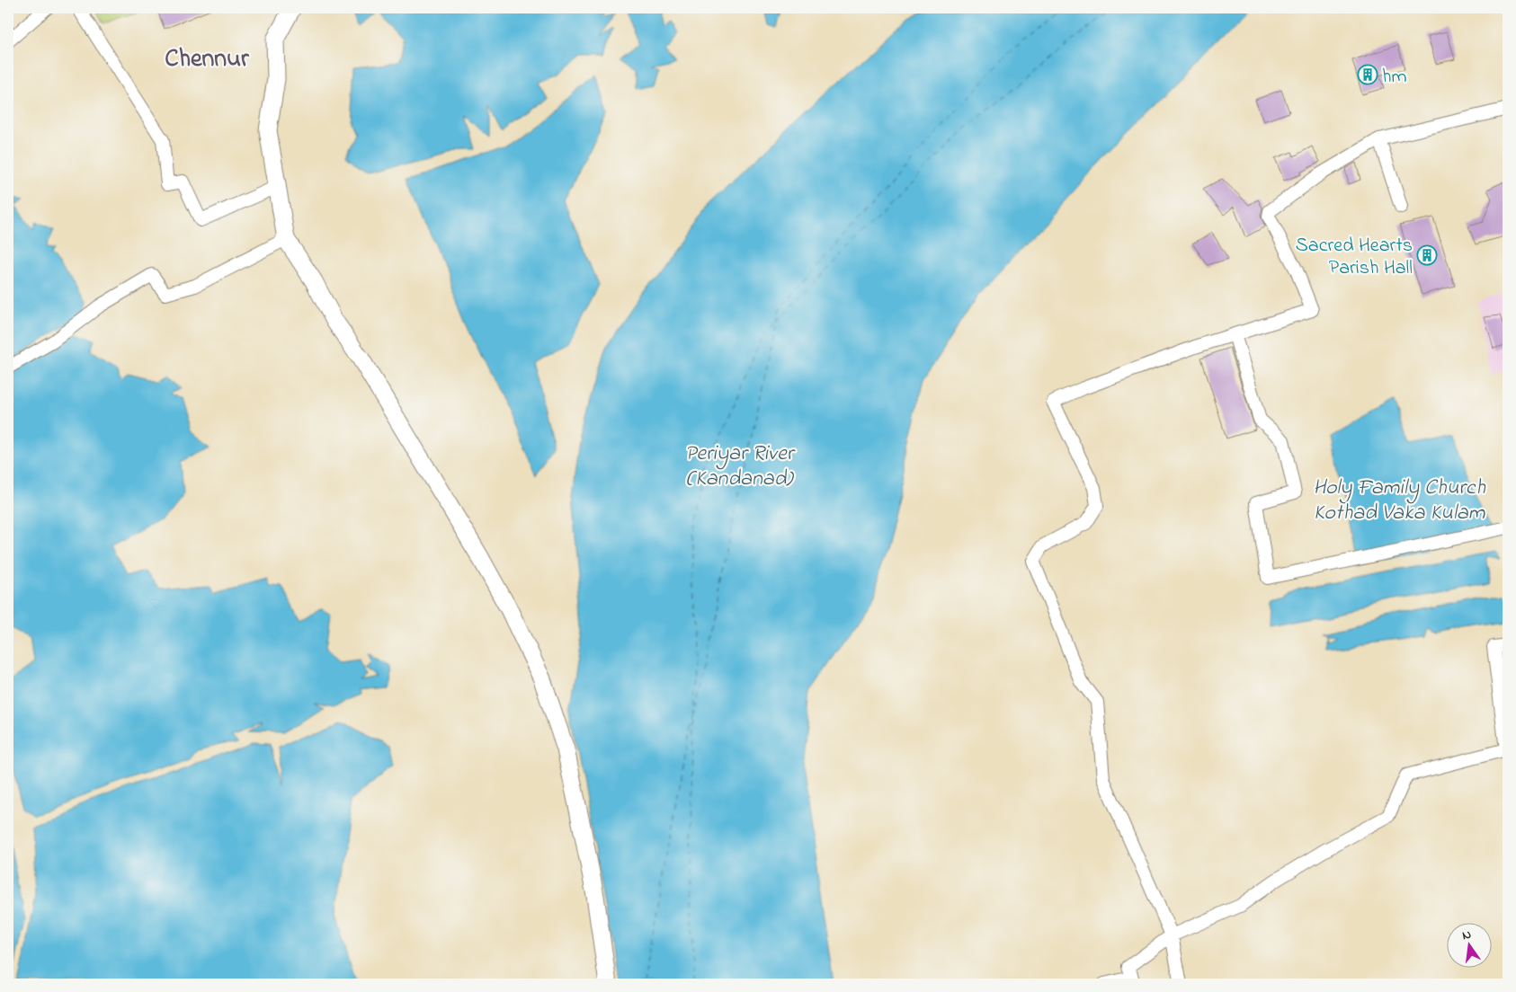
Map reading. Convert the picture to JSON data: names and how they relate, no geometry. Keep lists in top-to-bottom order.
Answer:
{
  "districts": ["Chennur"],
  "water": ["Periyar River (Kandanad)", "Holy Family Church Kothad Vaka Kulam"],
  "places": {
    "building": ["hm", "Sacred Hearts Parish Hall"]
  },
  "north": "top"
}
